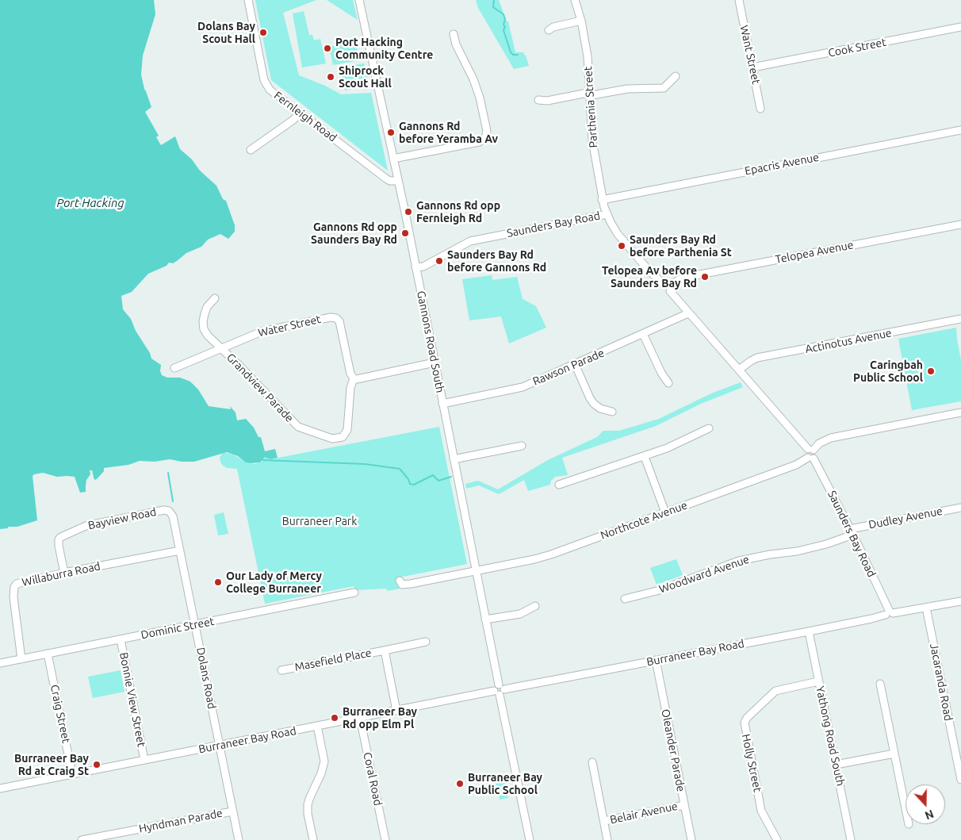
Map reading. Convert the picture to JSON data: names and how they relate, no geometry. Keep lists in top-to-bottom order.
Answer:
{
  "streets": {
    "street": [
      "Cook Street",
      "Want Street",
      "Parthenia Street",
      "Fernleigh Road",
      "Epacris Avenue",
      "Saunders Bay Road",
      "Telopea Avenue",
      "Water Street",
      "Actinotus Avenue",
      "Gannons Road South",
      "Rawson Parade",
      "Grandview Parade",
      "Dudley Avenue",
      "Bayview Road",
      "Northcote Avenue",
      "Willaburra Road",
      "Woodward Avenue",
      "Dominic Street",
      "Burraneer Bay Road",
      "Masefield Place",
      "Dolans Road",
      "Jacaranda Road",
      "Bonnie View Street",
      "Craig Street",
      "Yathong Road South",
      "Oleander Parade",
      "Holly Street",
      "Coral Road",
      "Belair Avenue",
      "Hyndman Parade"
    ]
  },
  "crossings": [
    ["Cook Street", "Want Street"],
    ["Parthenia Street", "Epacris Avenue"],
    ["Parthenia Street", "Saunders Bay Road"],
    ["Fernleigh Road", "Gannons Road South"],
    ["Saunders Bay Road", "Telopea Avenue"],
    ["Saunders Bay Road", "Actinotus Avenue"],
    ["Saunders Bay Road", "Gannons Road South"],
    ["Saunders Bay Road", "Rawson Parade"],
    ["Saunders Bay Road", "Dudley Avenue"],
    ["Saunders Bay Road", "Northcote Avenue"],
    ["Saunders Bay Road", "Woodward Avenue"],
    ["Saunders Bay Road", "Burraneer Bay Road"],
    ["Water Street", "Grandview Parade"],
    ["Gannons Road South", "Rawson Parade"],
    ["Gannons Road South", "Northcote Avenue"],
    ["Gannons Road South", "Burraneer Bay Road"],
    ["Dudley Avenue", "Woodward Avenue"],
    ["Bayview Road", "Willaburra Road"],
    ["Bayview Road", "Dolans Road"],
    ["Willaburra Road", "Dominic Street"],
    ["Willaburra Road", "Dolans Road"],
    ["Dominic Street", "Dolans Road"],
    ["Dominic Street", "Bonnie View Street"],
    ["Dominic Street", "Craig Street"],
    ["Burraneer Bay Road", "Masefield Place"],
    ["Burraneer Bay Road", "Dolans Road"],
    ["Burraneer Bay Road", "Jacaranda Road"],
    ["Burraneer Bay Road", "Bonnie View Street"],
    ["Burraneer Bay Road", "Craig Street"],
    ["Burraneer Bay Road", "Yathong Road South"],
    ["Burraneer Bay Road", "Oleander Parade"],
    ["Burraneer Bay Road", "Coral Road"],
    ["Dolans Road", "Hyndman Parade"],
    ["Yathong Road South", "Holly Street"],
    ["Oleander Parade", "Belair Avenue"]
  ],
  "water": ["Port Hacking"],
  "parks": ["Burraneer Park"],
  "places": [
    "Dolans Bay Scout Hall",
    "Port Hacking Community Centre",
    "Shiprock Scout Hall",
    "Gannons Rd before Yeramba Av",
    "Gannons Rd opp Fernleigh Rd",
    "Gannons Rd opp Saunders Bay Rd",
    "Saunders Bay Rd before Parthenia St",
    "Saunders Bay Rd before Gannons Rd",
    "Telopea Av before Saunders Bay Rd",
    "Caringbah Public School",
    "Our Lady of Mercy College Burraneer",
    "Burraneer Bay Rd opp Elm Pl",
    "Burraneer Bay Rd at Craig St",
    "Burraneer Bay Public School"
  ],
  "north": "bottom"
}
